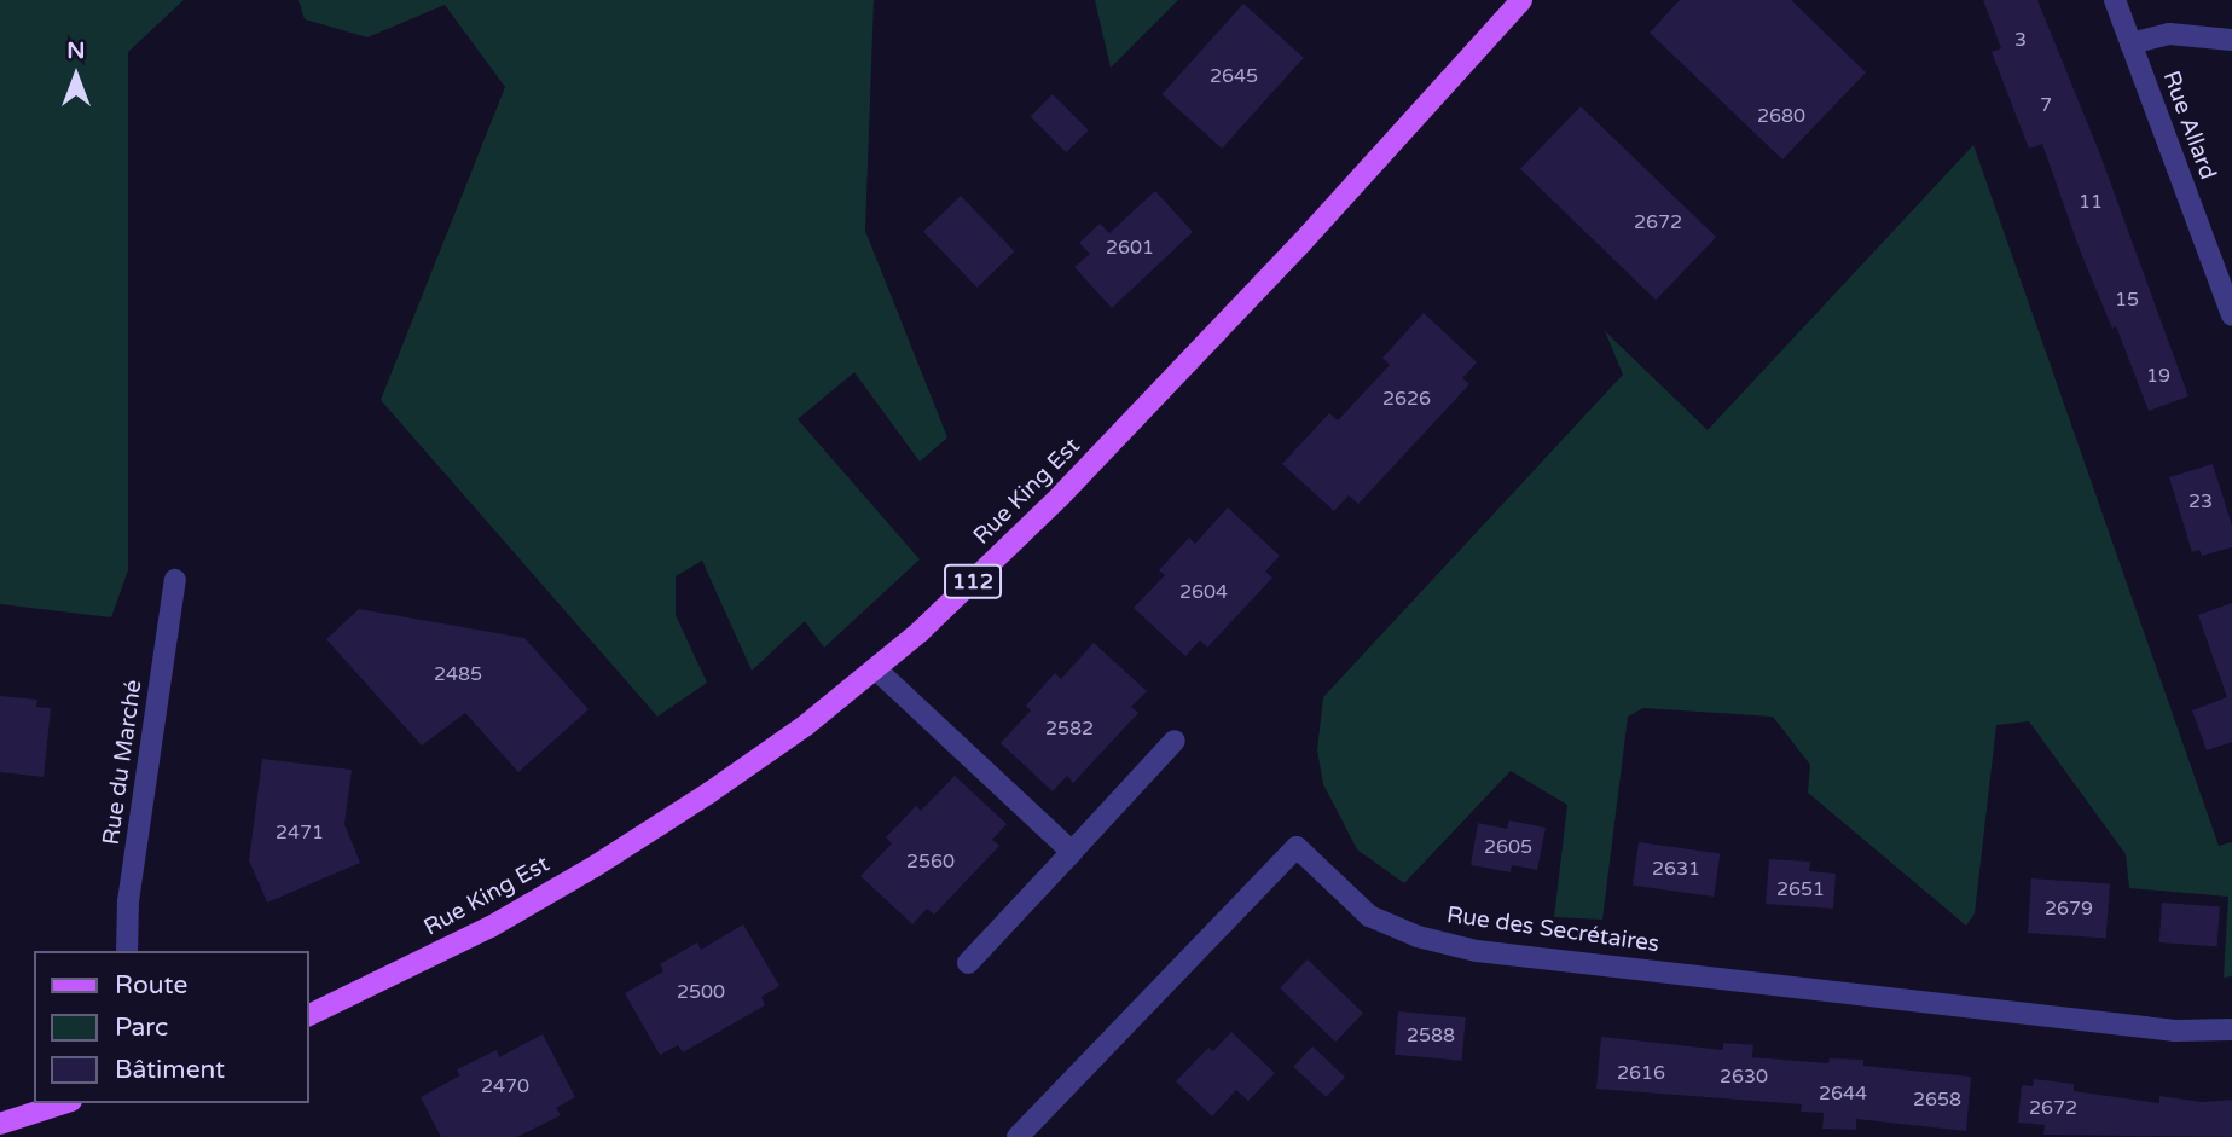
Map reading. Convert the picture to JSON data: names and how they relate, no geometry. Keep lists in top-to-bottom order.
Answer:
{
  "streets": {
    "main road": ["Rue King Est", "112"],
    "street": ["Rue Allard", "Rue du Marché", "Rue des Secrétaires"]
  },
  "house_numbers": [
    "3",
    "2645",
    "7",
    "2680",
    "11",
    "2672",
    "2601",
    "15",
    "19",
    "2626",
    "23",
    "2604",
    "2485",
    "2582",
    "2471",
    "2605",
    "2560",
    "2631",
    "2651",
    "2679",
    "2500",
    "2588",
    "2616",
    "2630",
    "2470",
    "2644",
    "2658",
    "2672"
  ],
  "legend": ["Route", "Parc", "Bâtiment"],
  "north": "top"
}
